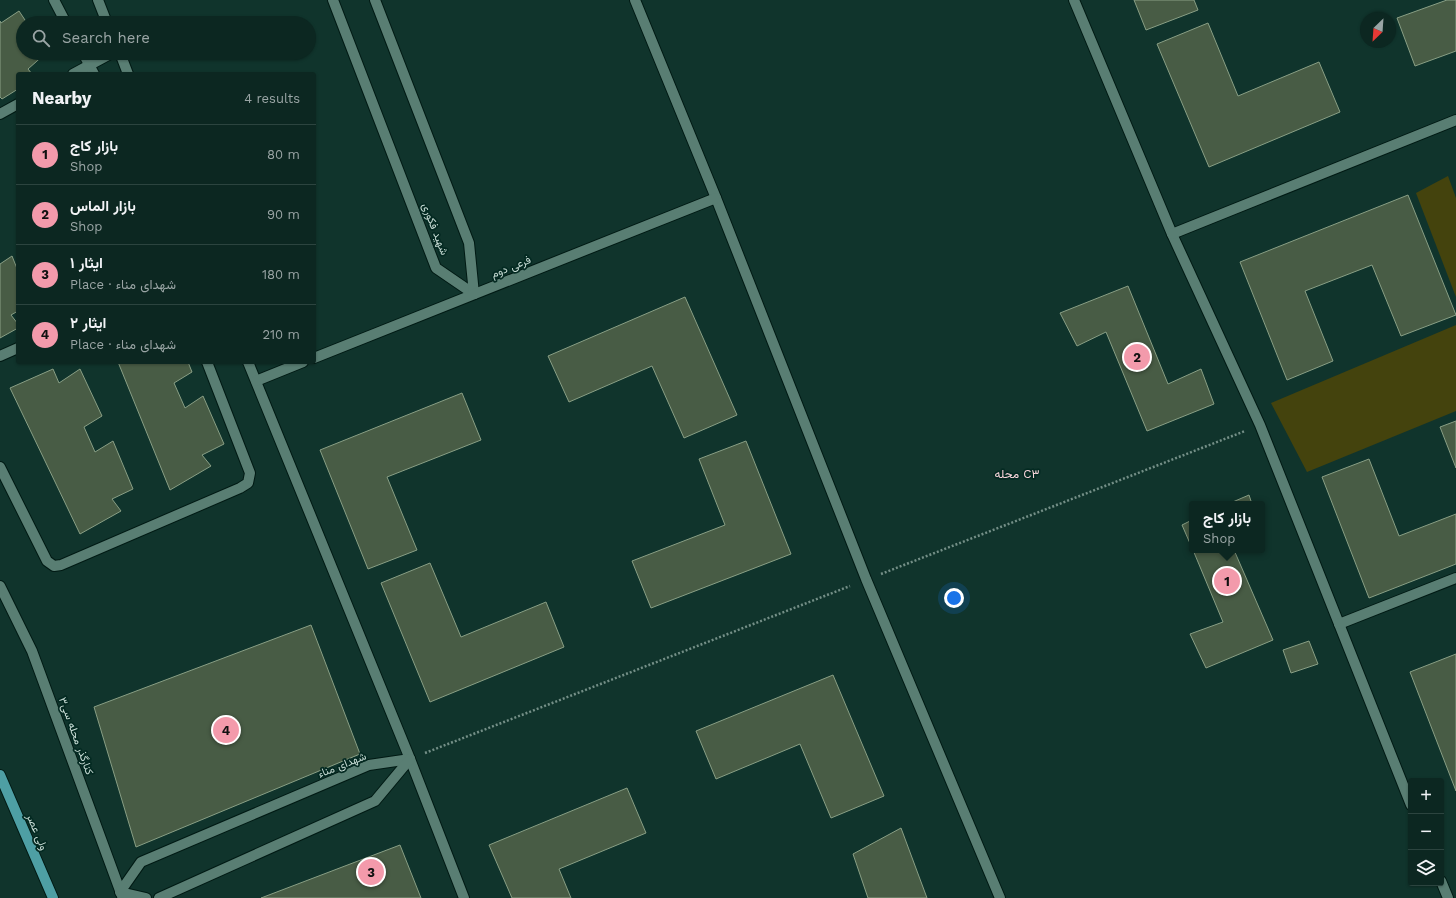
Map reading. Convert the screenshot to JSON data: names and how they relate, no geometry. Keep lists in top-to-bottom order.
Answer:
{
  "streets": {
    "main road": ["ولی عصر"],
    "street": [
      "شهید فکوری",
      "فرعی دوم",
      "کنارگذر محله سی۳",
      "شهدای مناء"
    ]
  },
  "crossings": [
    ["شهید فکوری", "فرعی دوم"],
    ["کنارگذر محله سی۳", "شهدای مناء"]
  ],
  "districts": ["محله C۳"],
  "north": "bottom left",
  "page": {
    "search": "Search here",
    "heading": ["Nearby", "4 results"],
    "list": [
      {
        "mark": "1",
        "name": "بازار کاج",
        "note": "Shop",
        "value": "80 m"
      },
      {
        "mark": "2",
        "name": "بازار الماس",
        "note": "Shop",
        "value": "90 m"
      },
      {
        "mark": "3",
        "name": "ایثار ۱",
        "note": "Place · شهدای مناء",
        "value": "180 m"
      },
      {
        "mark": "4",
        "name": "ایثار ۲",
        "note": "Place · شهدای مناء",
        "value": "210 m"
      }
    ],
    "pins": [
      "2",
      "1",
      "4",
      "3"
    ],
    "popup": ["بازار کاج", "Shop"],
    "map_buttons": ["+", "−"]
  }
}
